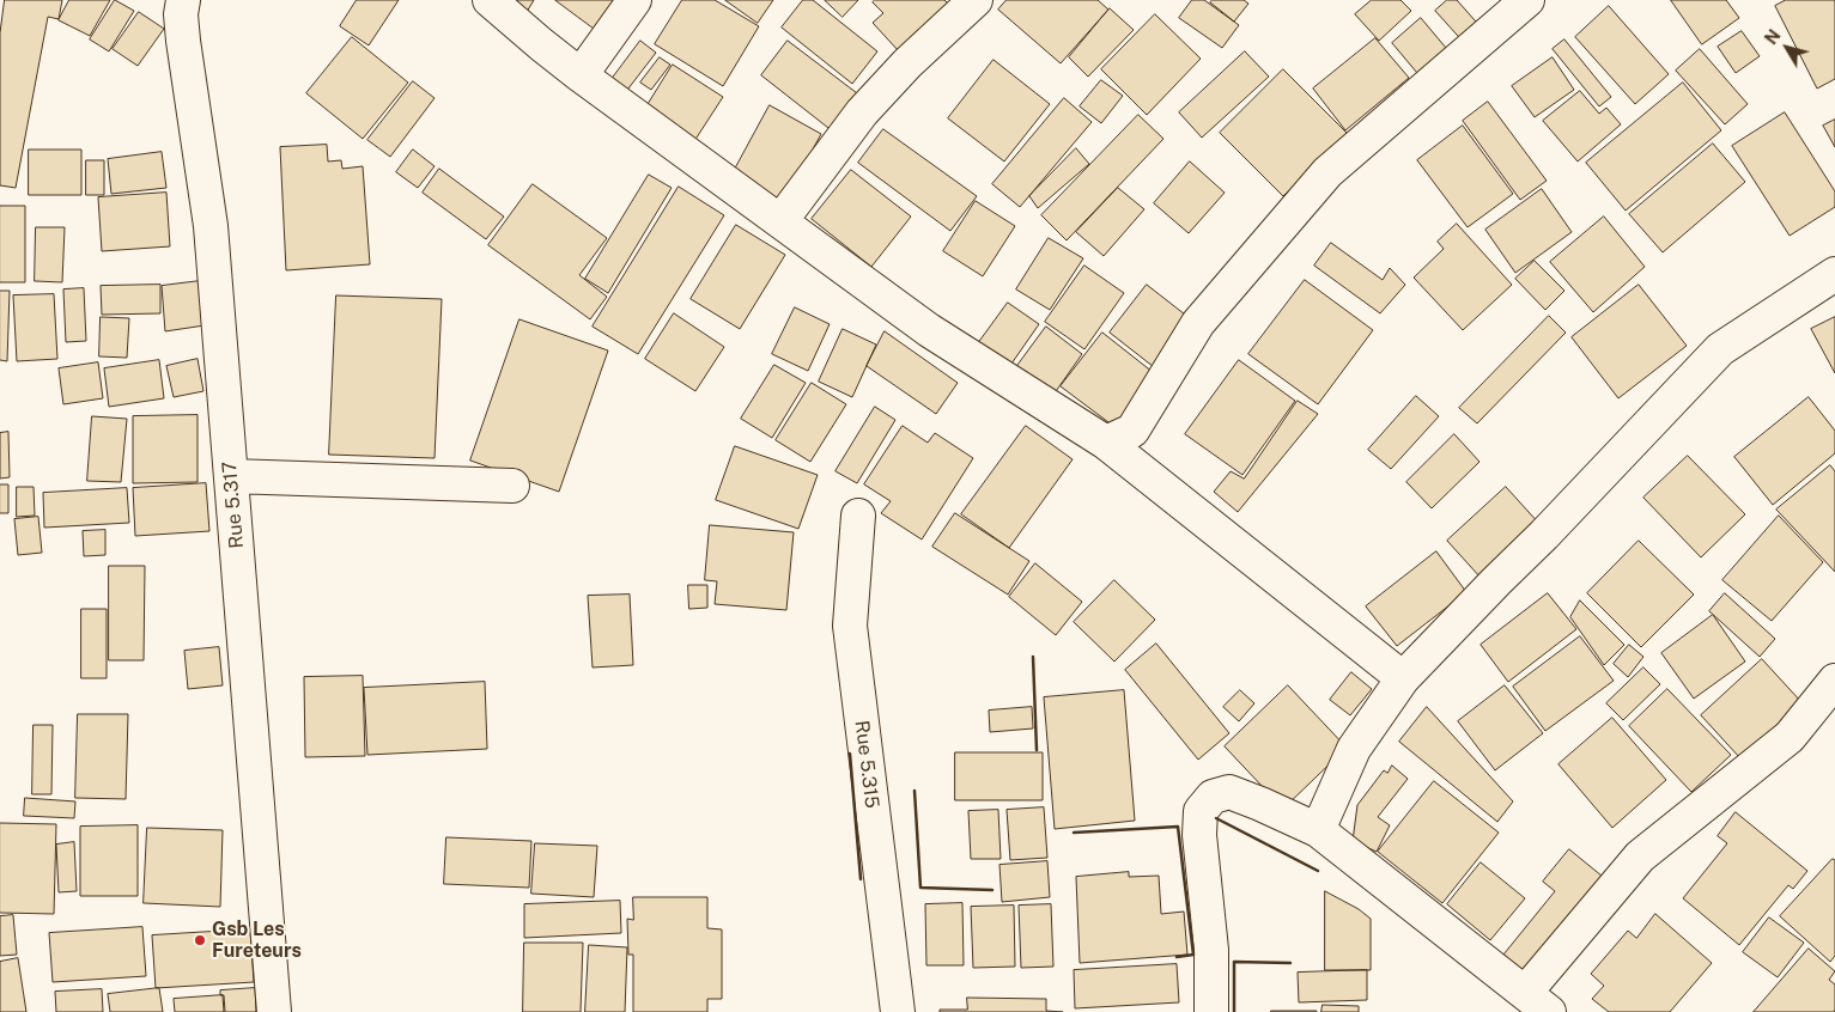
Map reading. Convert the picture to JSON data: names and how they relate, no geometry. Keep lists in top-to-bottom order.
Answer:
{
  "streets": {
    "street": ["Rue 5.317", "Rue 5.315"]
  },
  "places": ["Gsb Les Fureteurs"],
  "north": "top left"
}
